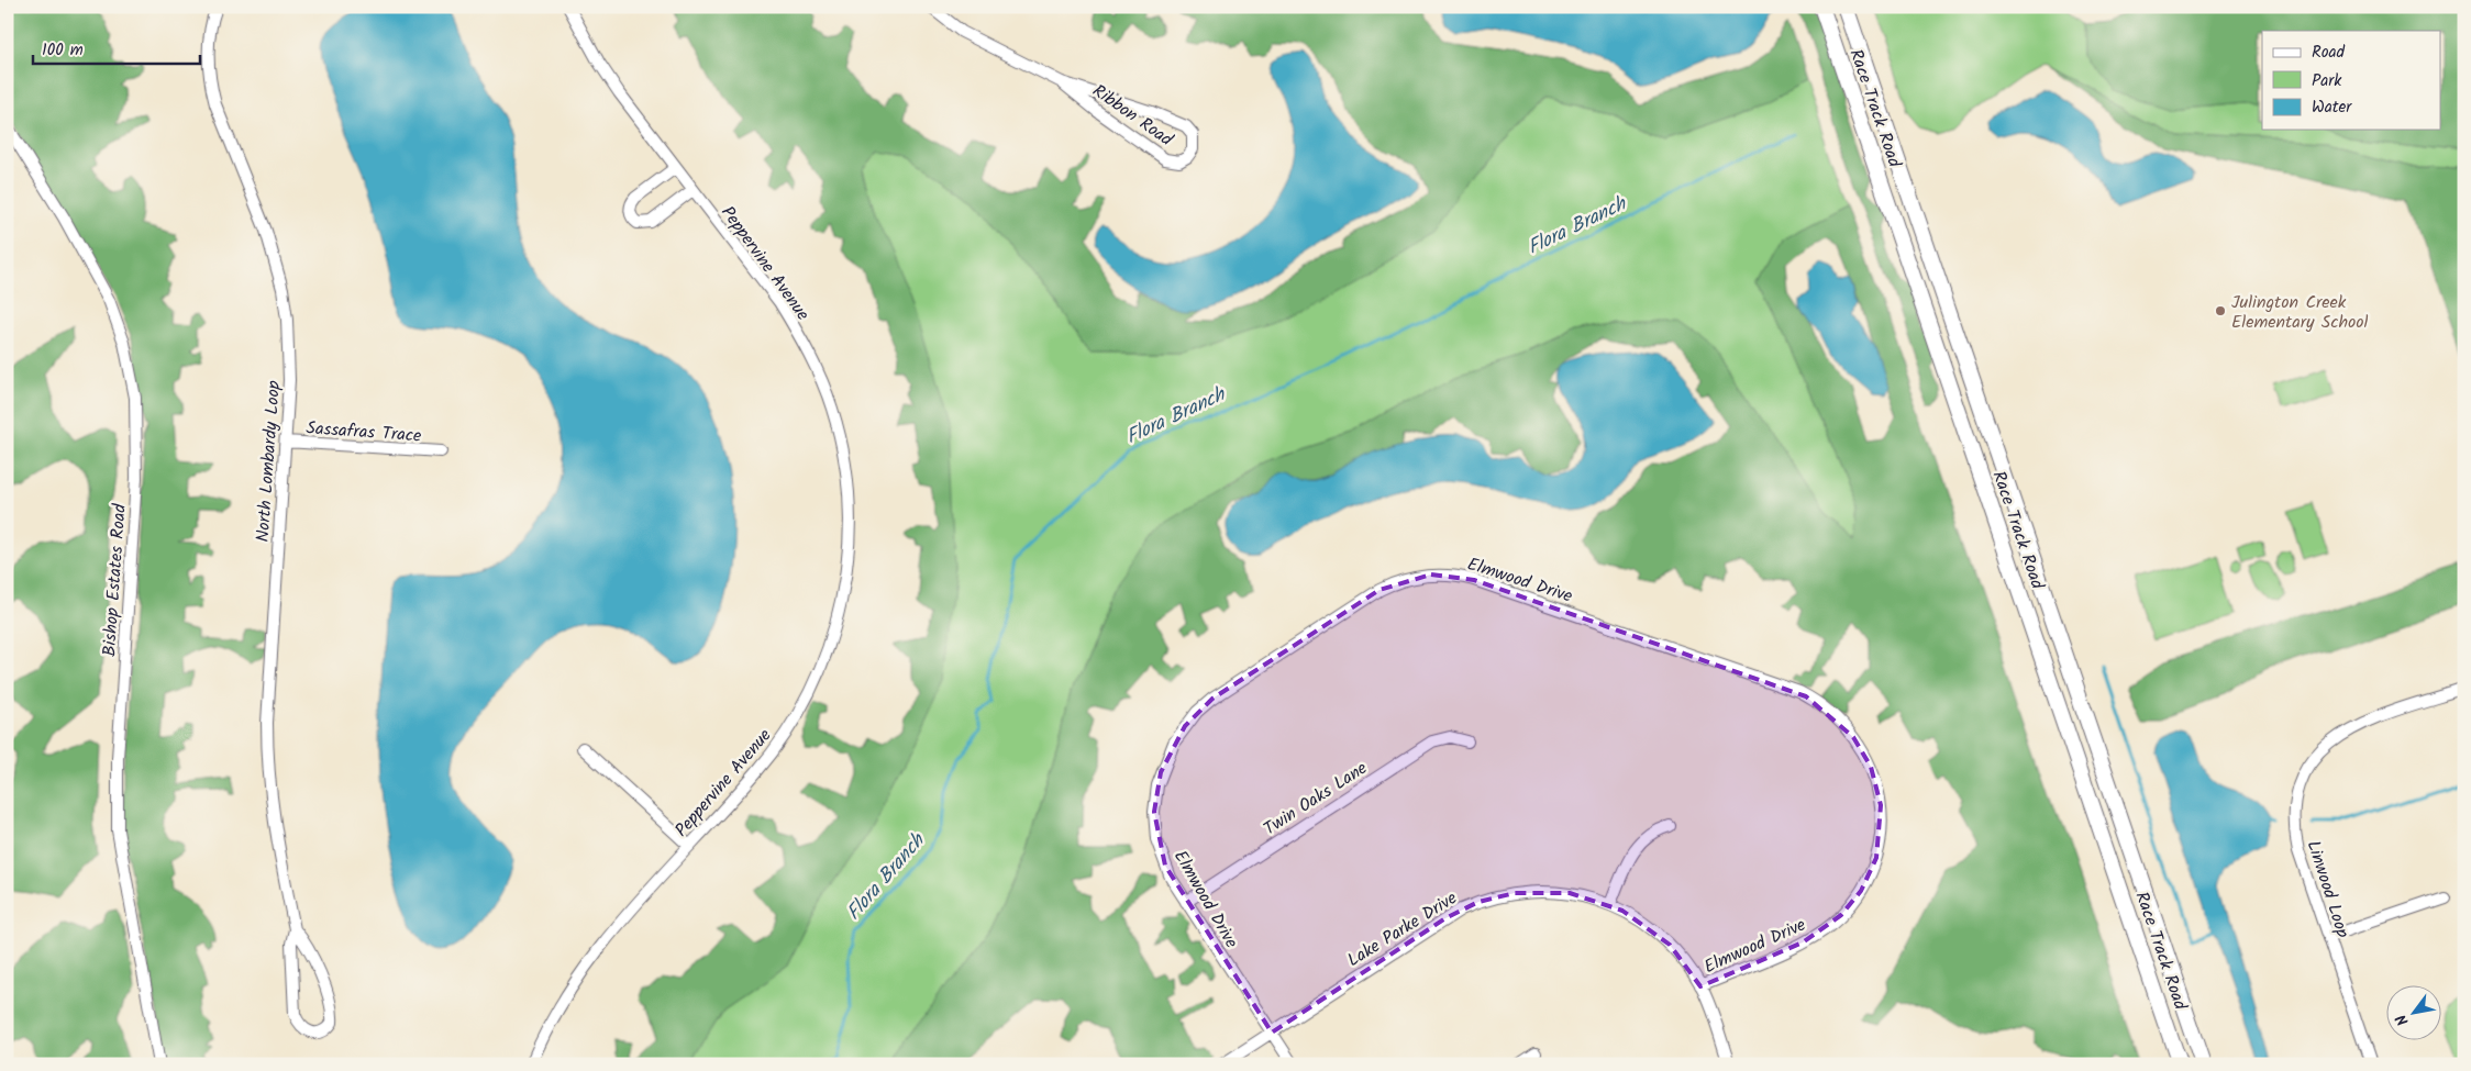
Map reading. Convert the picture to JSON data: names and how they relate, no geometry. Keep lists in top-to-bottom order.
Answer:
{
  "streets": {
    "main road": ["Race Track Road"],
    "street": [
      "Ribbon Road",
      "Peppervine Avenue",
      "Sassafras Trace",
      "North Lombardy Loop",
      "Elmwood Drive",
      "Bishop Estates Road",
      "Twin Oaks Lane",
      "Linwood Loop",
      "Lake Parke Drive"
    ]
  },
  "crossings": [
    ["Sassafras Trace", "North Lombardy Loop"],
    ["Elmwood Drive", "Twin Oaks Lane"],
    ["Elmwood Drive", "Lake Parke Drive"]
  ],
  "water": ["Flora Branch"],
  "places": ["Julington Creek Elementary School"],
  "legend": ["Road", "Park", "Water"],
  "scale_bar": "100 m",
  "north": "bottom left"
}
